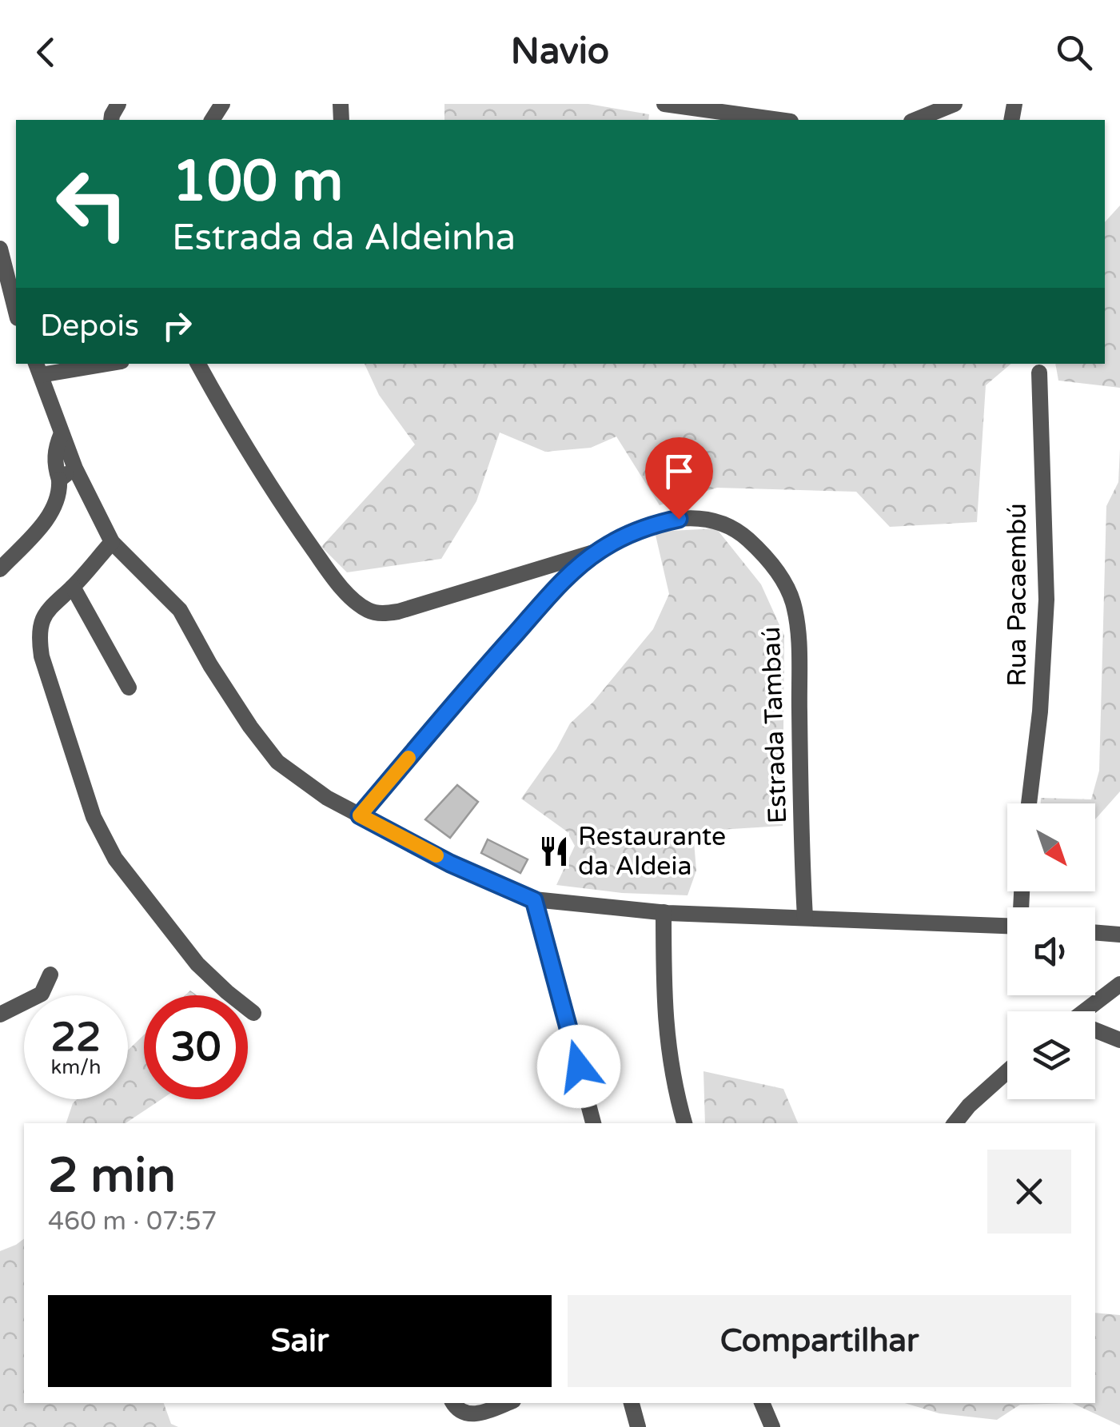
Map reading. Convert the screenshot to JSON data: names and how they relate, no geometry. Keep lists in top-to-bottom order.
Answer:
{
  "streets": {
    "street": ["Rua Pacaembú", "Estrada Tambaú"]
  },
  "places": {
    "restaurant": ["Restaurante da Aldeia"]
  },
  "north": "bottom right",
  "page": {
    "header": "Navio",
    "turn": ["100 m", "Estrada da Aldeinha"],
    "then": "Depois",
    "speed": "22 km/h",
    "limit": "30",
    "heading": ["2 min", "460 m · 07:57"],
    "buttons": ["Sair", "Compartilhar"]
  }
}
